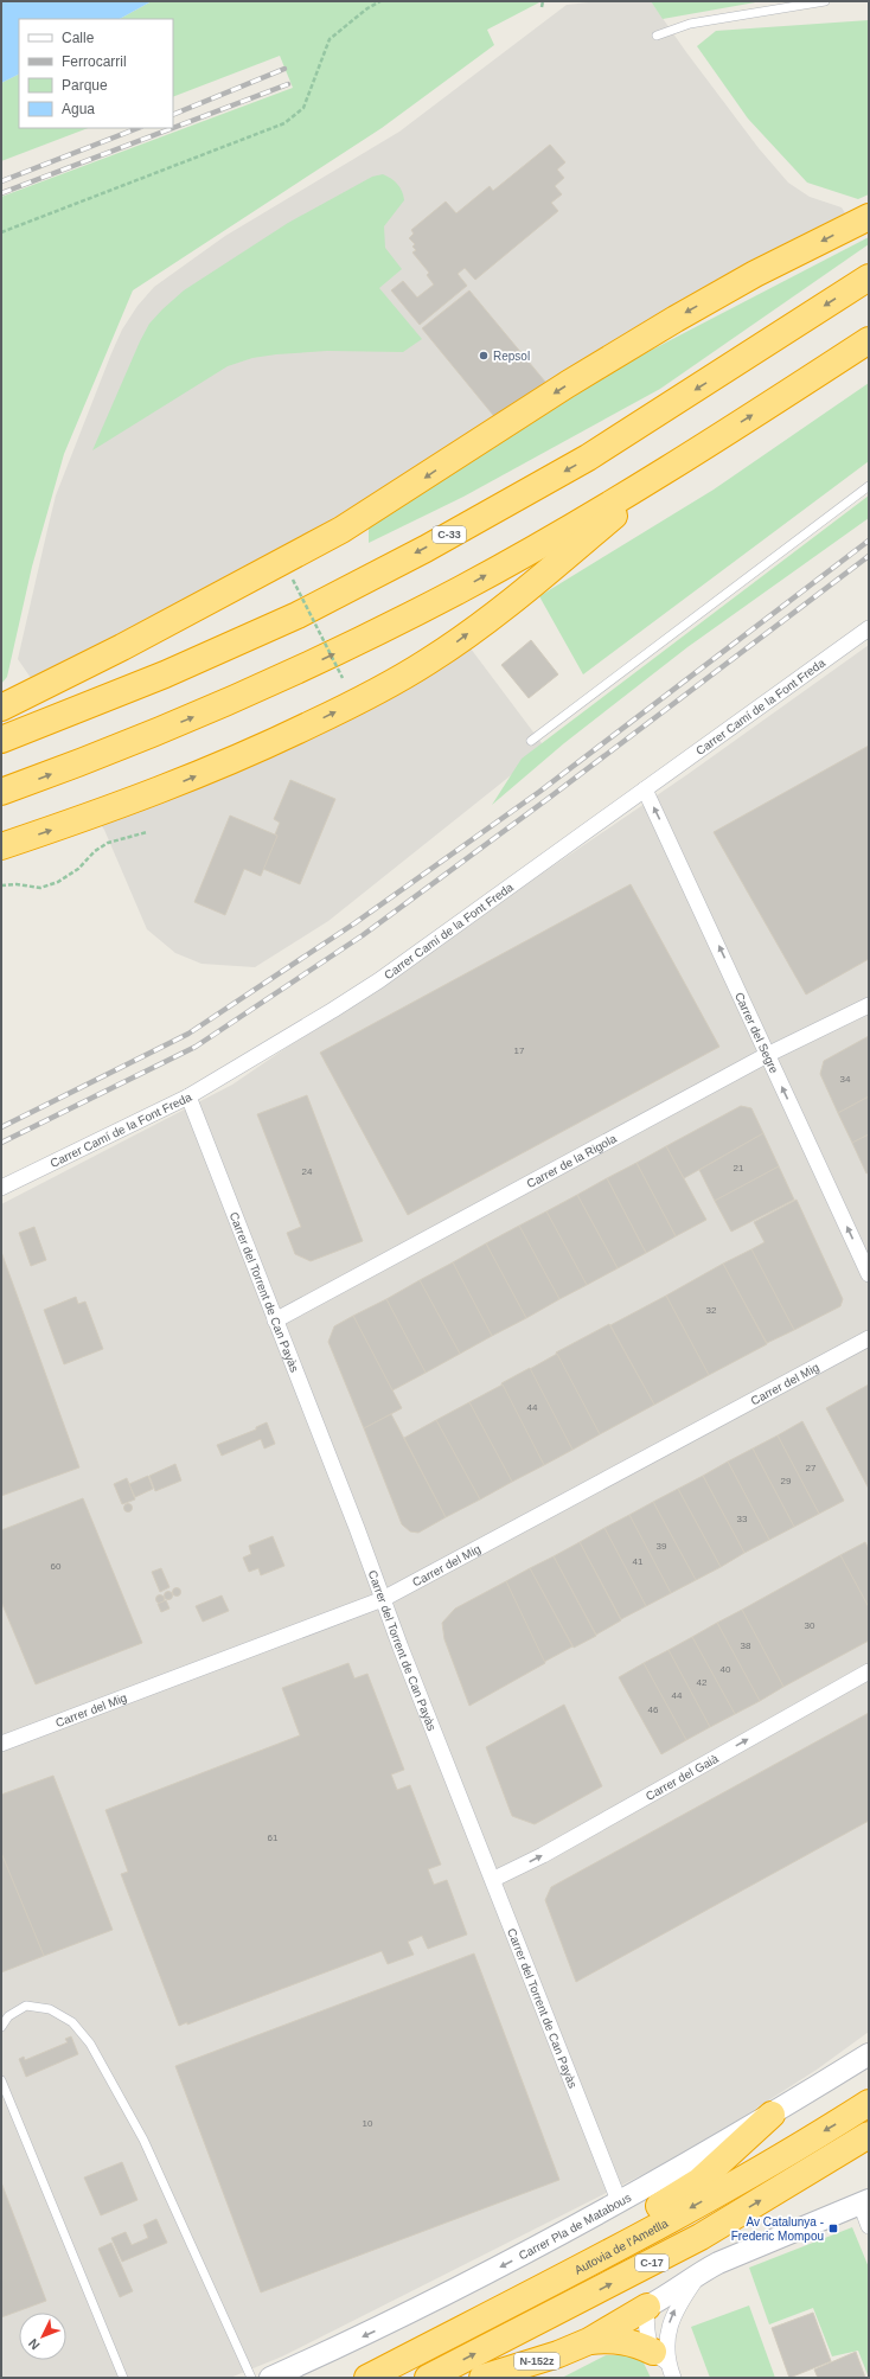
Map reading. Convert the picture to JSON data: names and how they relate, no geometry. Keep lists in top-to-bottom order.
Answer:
{
  "streets": {
    "highway": [
      "C-33",
      "Autovia de l'Ametlla",
      "C-17",
      "N-152z"
    ],
    "main road": ["Carrer Pla de Matabous"],
    "street": [
      "Carrer Camí de la Font Freda",
      "Carrer del Segre",
      "Carrer de la Rigola",
      "Carrer del Torrent de Can Payàs",
      "Carrer del Mig",
      "Carrer del Gaià"
    ]
  },
  "crossings": [
    ["Carrer Camí de la Font Freda", "Carrer del Segre"],
    ["Carrer Camí de la Font Freda", "Carrer del Torrent de Can Payàs"],
    ["Carrer del Segre", "Carrer de la Rigola"],
    ["Carrer de la Rigola", "Carrer del Torrent de Can Payàs"],
    ["Carrer del Torrent de Can Payàs", "Carrer del Mig"],
    ["Carrer del Torrent de Can Payàs", "Carrer del Gaià"],
    ["Carrer del Torrent de Can Payàs", "Carrer Pla de Matabous"]
  ],
  "one_way": ["Carrer del Segre", "Carrer del Gaià", "Carrer Pla de Matabous"],
  "places": {
    "other": ["Repsol"],
    "transit": ["Av Catalunya - Frederic Mompou"]
  },
  "house_numbers": [
    "17",
    "34",
    "21",
    "24",
    "32",
    "44",
    "27",
    "29",
    "33",
    "39",
    "41",
    "60",
    "30",
    "38",
    "40",
    "42",
    "44",
    "46",
    "61",
    "10"
  ],
  "legend": [
    "Calle",
    "Ferrocarril",
    "Parque",
    "Agua"
  ],
  "north": "bottom left"
}
